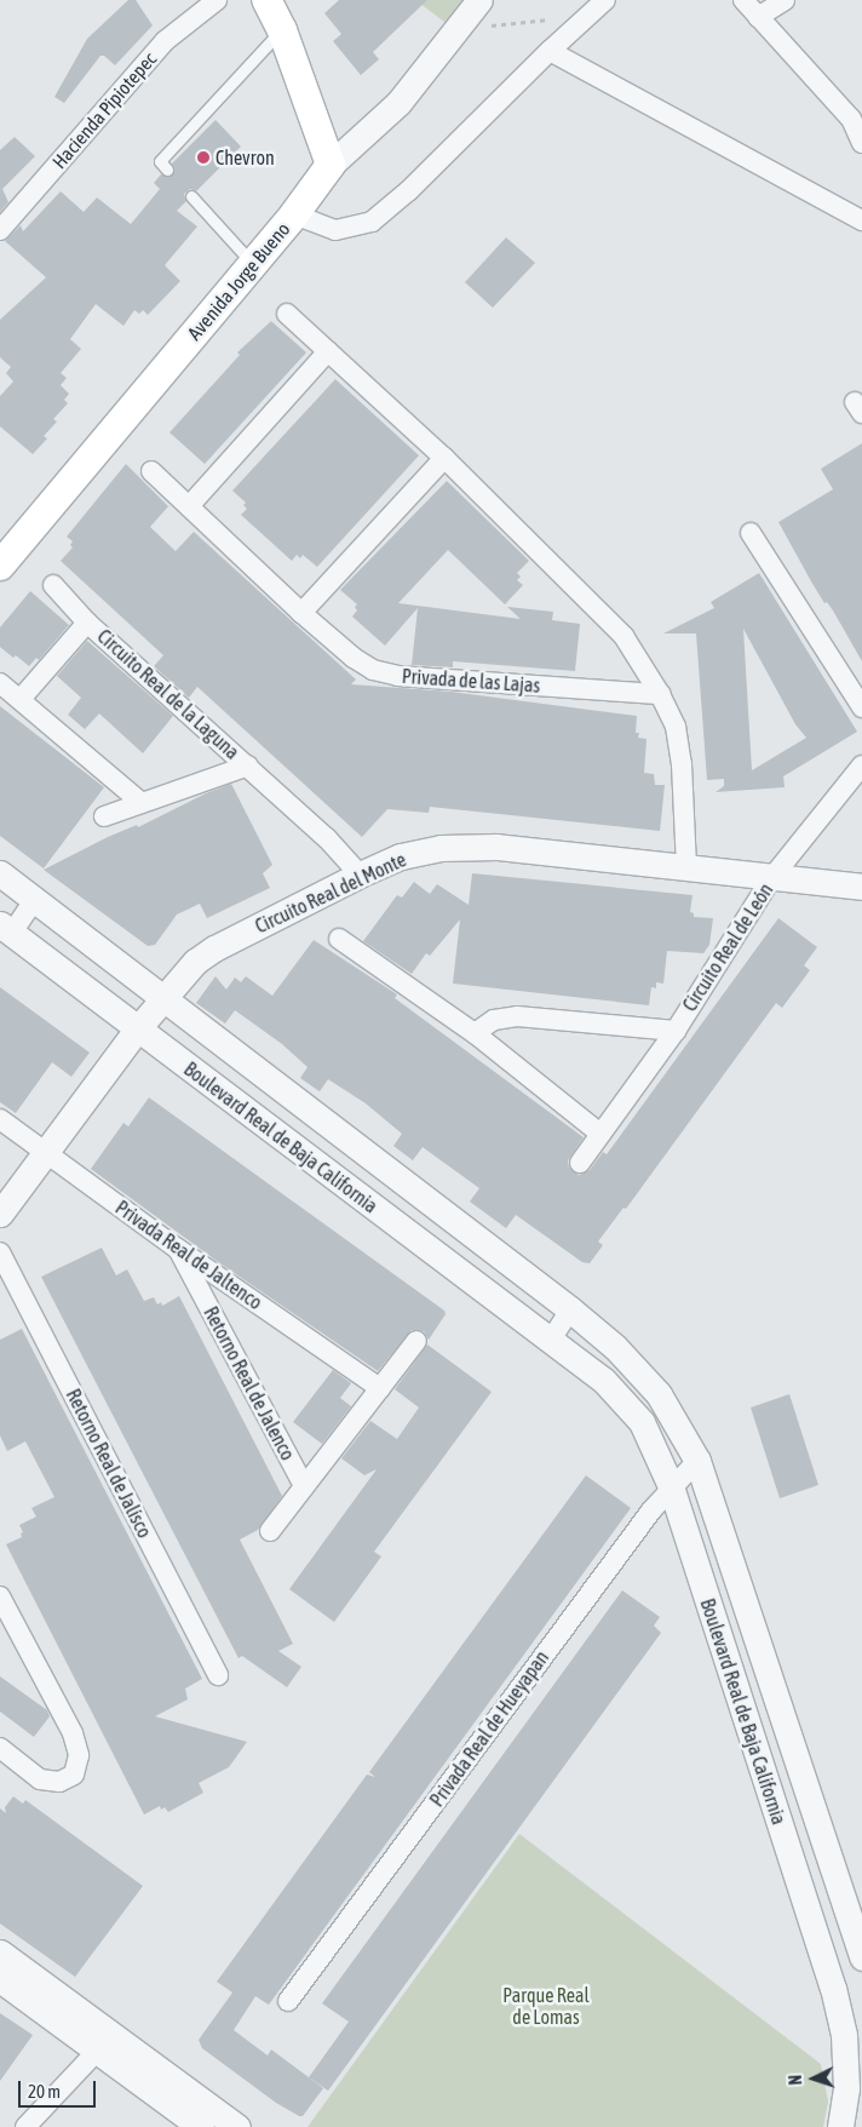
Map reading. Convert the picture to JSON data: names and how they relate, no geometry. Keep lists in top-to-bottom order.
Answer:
{
  "streets": {
    "main road": ["Avenida Jorge Bueno"],
    "street": [
      "Hacienda Pipiotepec",
      "Privada de las Lajas",
      "Circuito Real de la Laguna",
      "Circuito Real del Monte",
      "Circuito Real de León",
      "Boulevard Real de Baja California",
      "Privada Real de Jaltenco",
      "Retorno Real de Jalenco",
      "Retorno Real de Jalísco",
      "Privada Real de Hueyapan"
    ]
  },
  "crossings": [
    ["Circuito Real de la Laguna", "Circuito Real del Monte"],
    ["Circuito Real del Monte", "Circuito Real de León"],
    ["Circuito Real del Monte", "Boulevard Real de Baja California"],
    ["Circuito Real del Monte", "Privada Real de Jaltenco"],
    ["Boulevard Real de Baja California", "Privada Real de Hueyapan"],
    ["Privada Real de Jaltenco", "Retorno Real de Jalenco"]
  ],
  "parks": ["Parque Real de Lomas"],
  "places": ["Chevron"],
  "scale_bar": "20 m",
  "north": "left"
}
